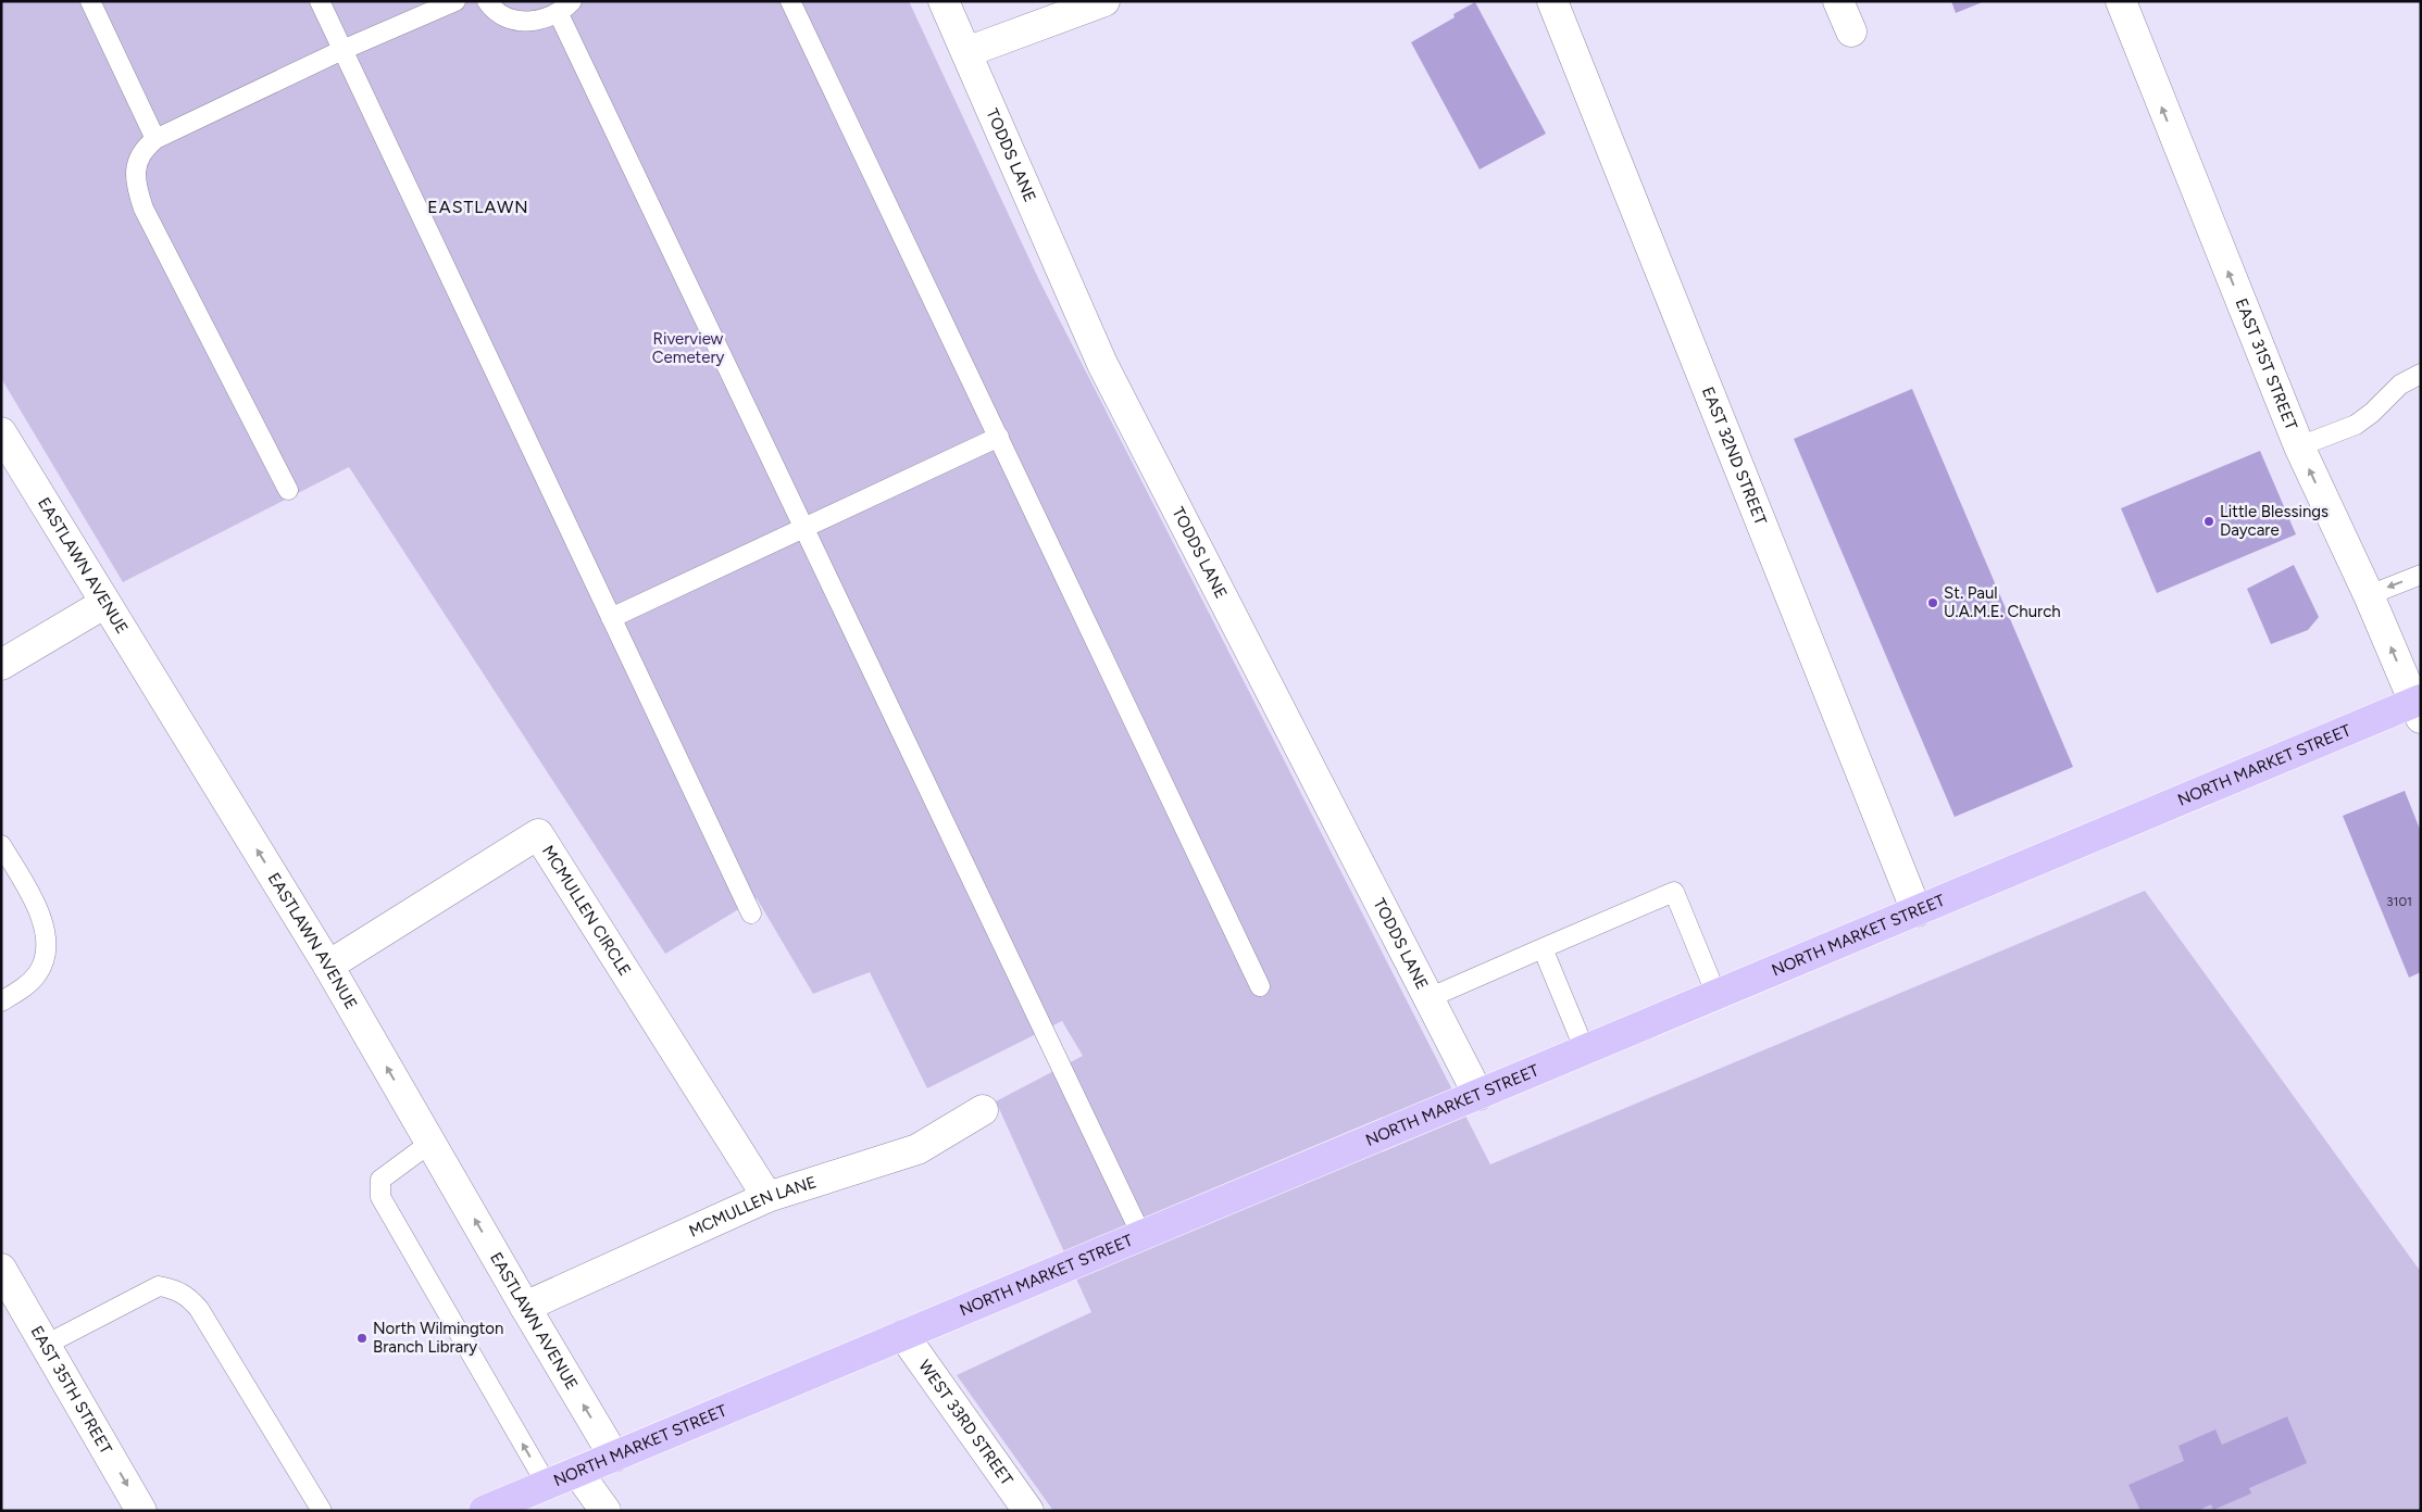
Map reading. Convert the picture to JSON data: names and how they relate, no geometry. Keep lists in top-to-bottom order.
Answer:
{
  "streets": {
    "main road": ["NORTH MARKET STREET"],
    "street": [
      "TODDS LANE",
      "EAST 31ST STREET",
      "EAST 32ND STREET",
      "EASTLAWN AVENUE",
      "MCMULLEN CIRCLE",
      "MCMULLEN LANE",
      "EAST 35TH STREET",
      "WEST 33RD STREET"
    ]
  },
  "crossings": [
    ["TODDS LANE", "NORTH MARKET STREET"],
    ["EAST 31ST STREET", "NORTH MARKET STREET"],
    ["EAST 32ND STREET", "NORTH MARKET STREET"],
    ["EASTLAWN AVENUE", "NORTH MARKET STREET"],
    ["EASTLAWN AVENUE", "MCMULLEN CIRCLE"],
    ["EASTLAWN AVENUE", "MCMULLEN LANE"],
    ["NORTH MARKET STREET", "WEST 33RD STREET"],
    ["MCMULLEN CIRCLE", "MCMULLEN LANE"]
  ],
  "one_way": ["EAST 31ST STREET", "EASTLAWN AVENUE", "EAST 35TH STREET"],
  "districts": ["EASTLAWN"],
  "parks": ["Riverview Cemetery"],
  "places": ["Little Blessings Daycare", "St. Paul U.A.M.E. Church", "North Wilmington Branch Library"],
  "house_numbers": ["3101"]
}
